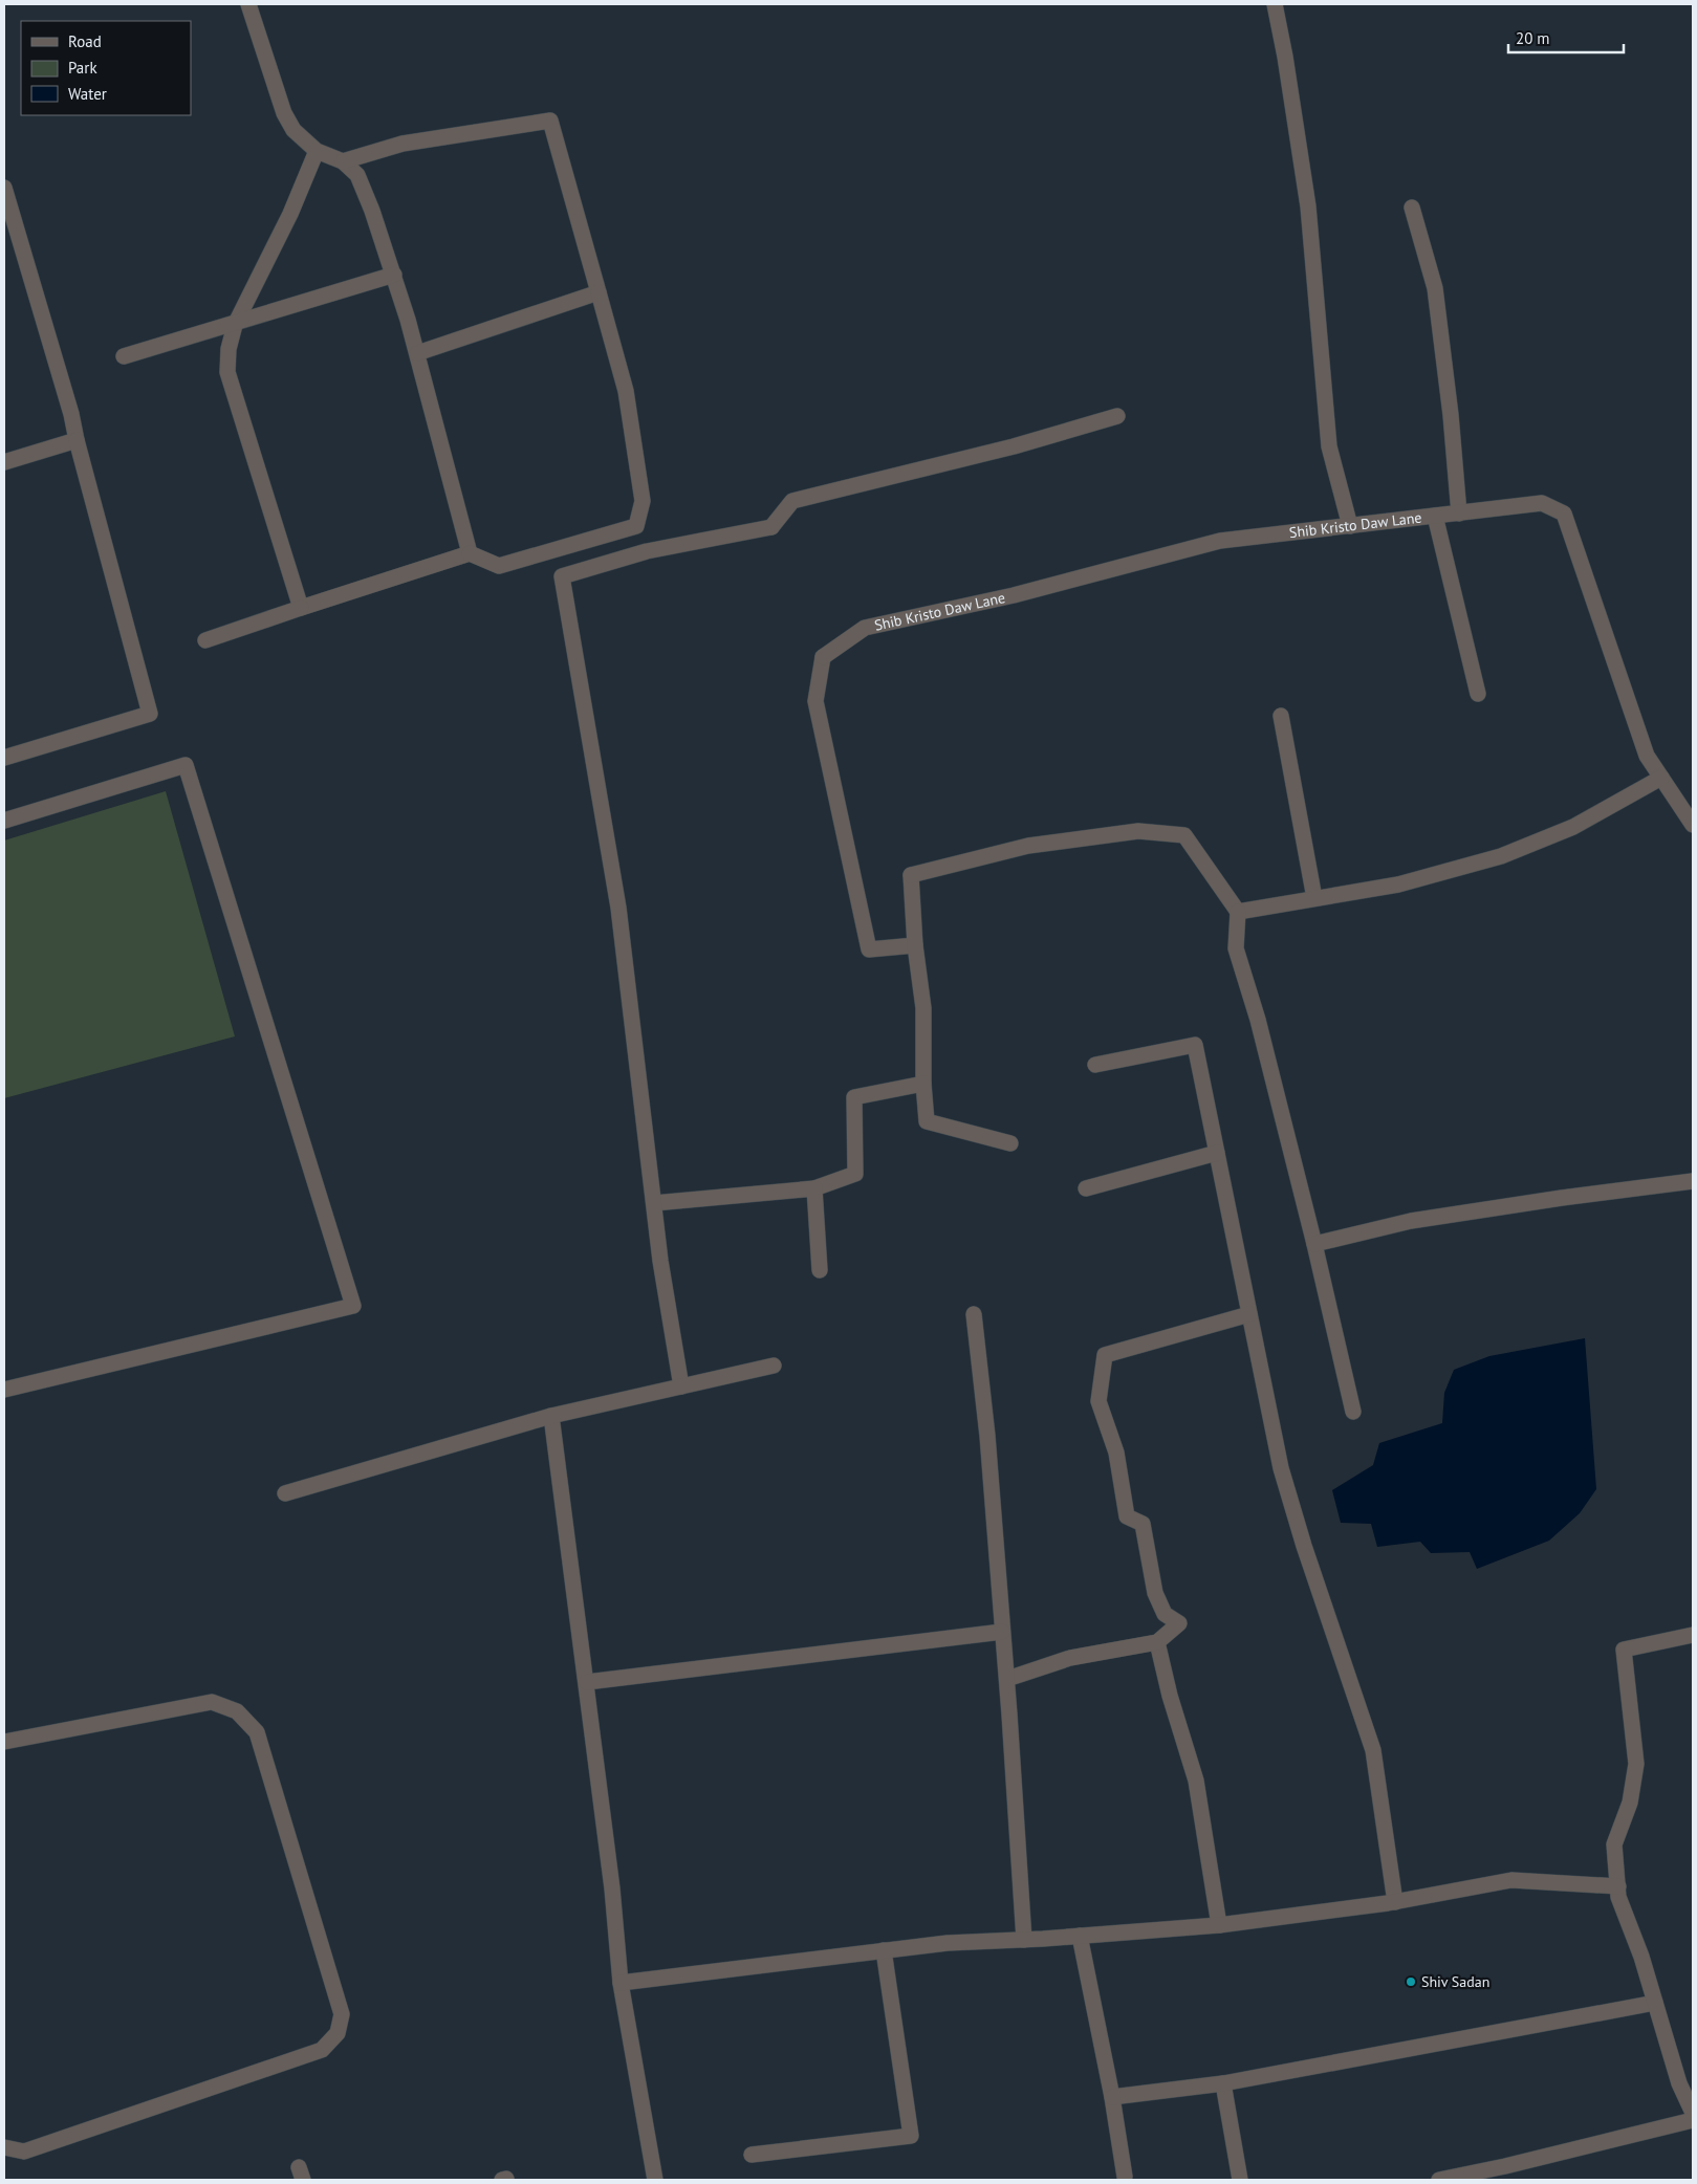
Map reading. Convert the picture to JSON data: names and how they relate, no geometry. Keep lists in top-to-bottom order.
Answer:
{
  "streets": {
    "street": ["Shib Kristo Daw Lane"]
  },
  "places": ["Shiv Sadan"],
  "legend": ["Road", "Park", "Water"],
  "scale_bar": "20 m"
}
